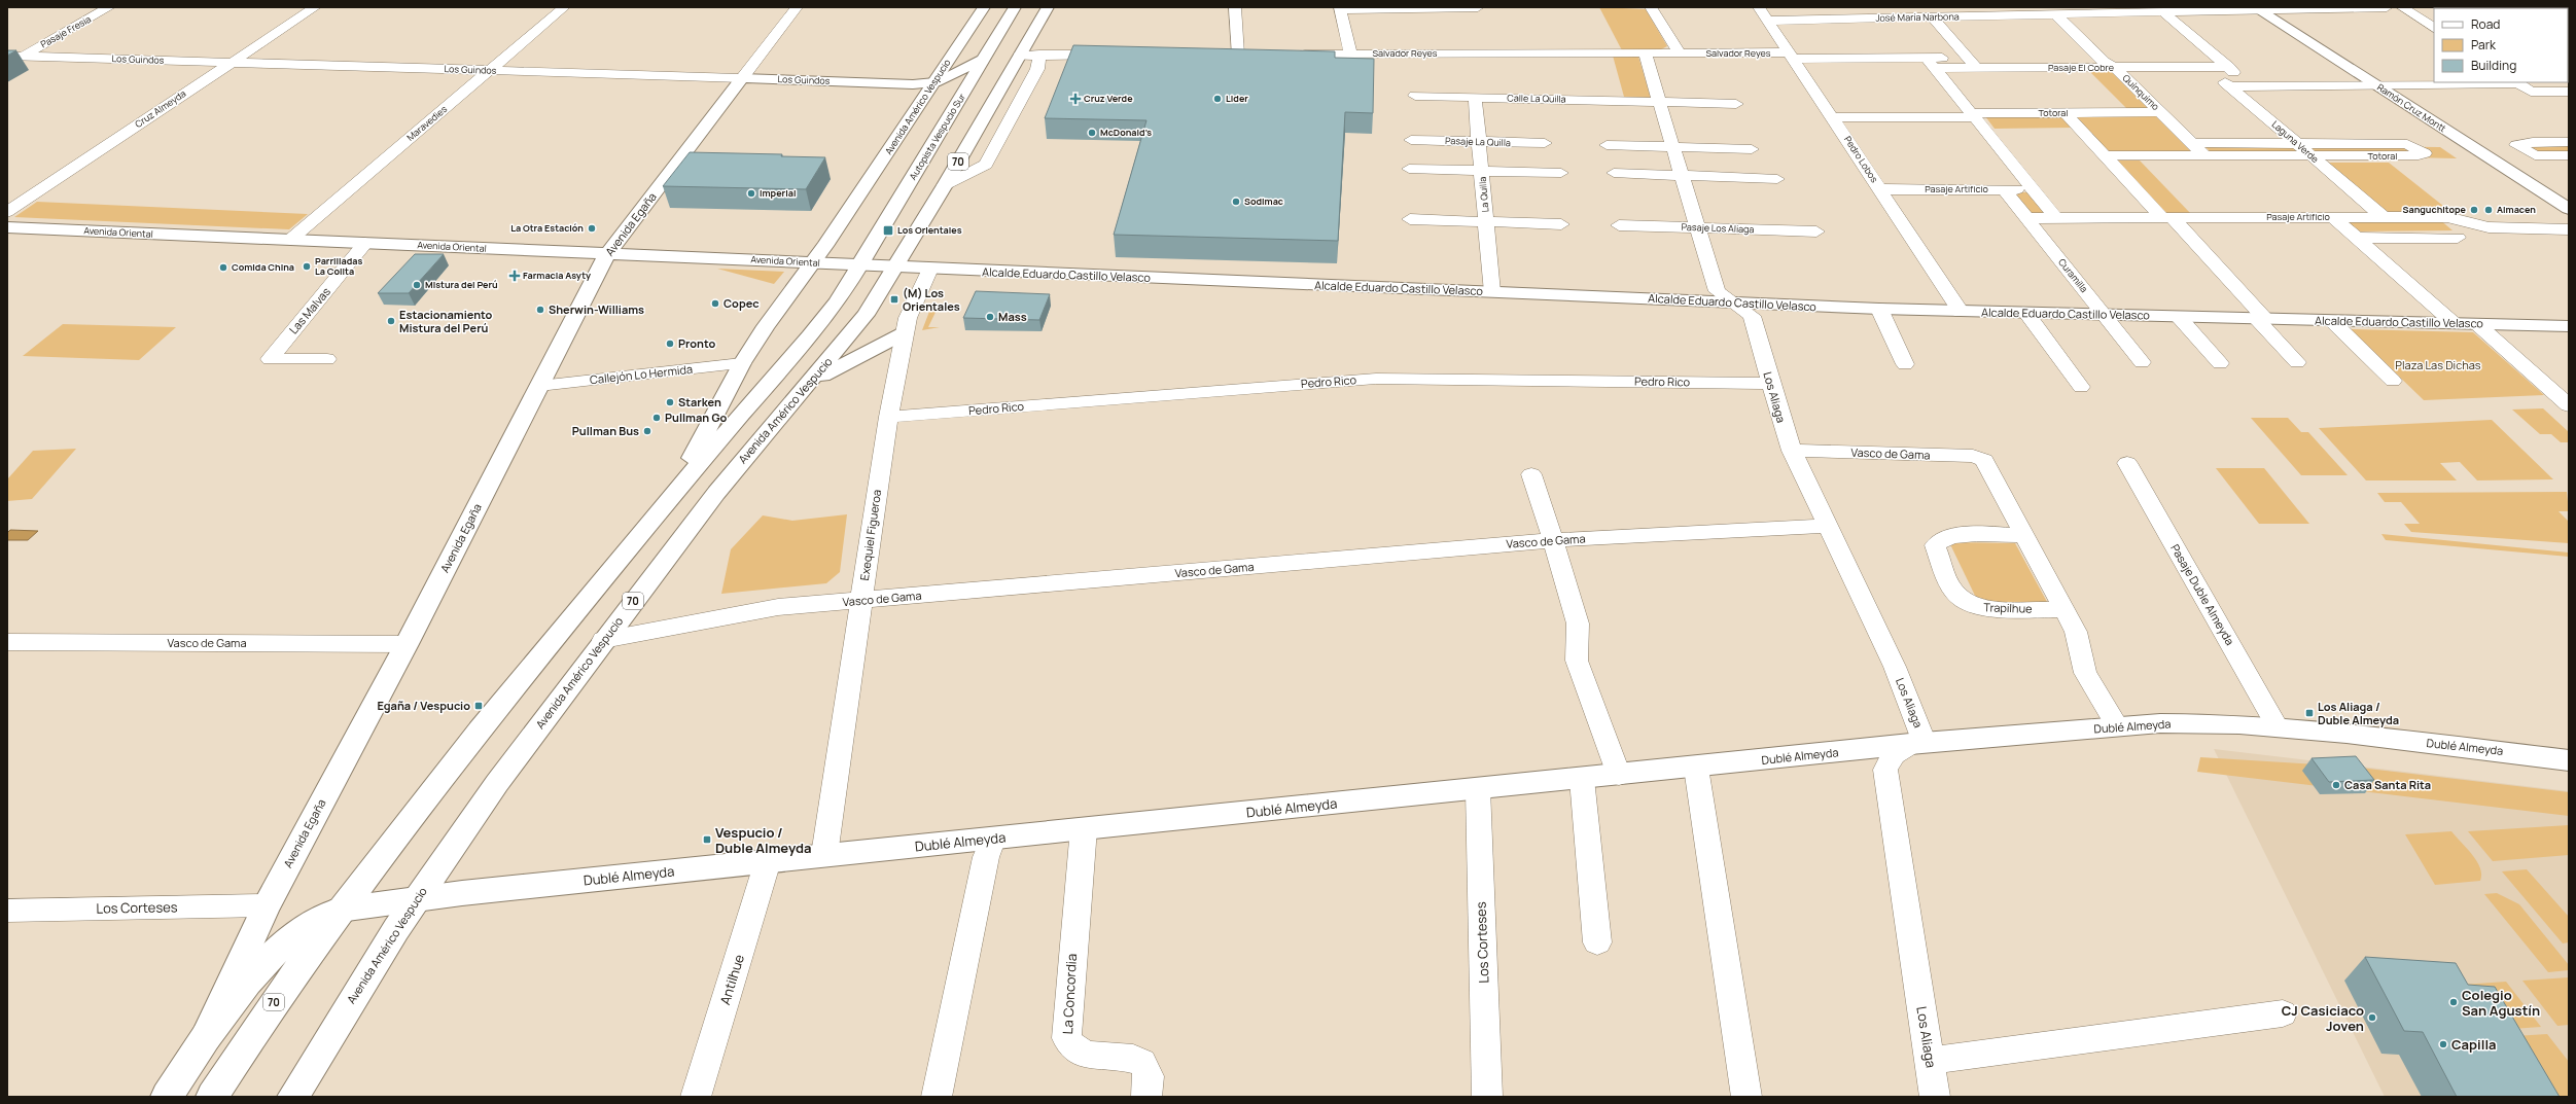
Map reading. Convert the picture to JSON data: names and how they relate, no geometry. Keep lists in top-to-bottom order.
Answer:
{
  "streets": {
    "main road": [
      "Los Guindos",
      "Avenida Américo Vespucio",
      "Ramón Cruz Montt",
      "Autopista Vespucio Sur",
      "70",
      "Avenida Egaña",
      "Avenida Oriental",
      "Alcalde Eduardo Castillo Velasco",
      "Dublé Almeyda"
    ],
    "street": [
      "José María Narbona",
      "Pasaje Fresia",
      "Salvador Reyes",
      "Pasaje El Cobre",
      "Quínquimo",
      "Calle La Quilla",
      "Cruz Almeyda",
      "Totoral",
      "Maravedies",
      "Pasaje La Quilla",
      "Laguna Verde",
      "Pedro Lobos",
      "Pasaje Artificio",
      "La Quilla",
      "Pasaje Los Aliaga",
      "Curamilla",
      "Las Malvas",
      "Callejón Lo Hermida",
      "Pedro Rico",
      "Los Aliaga",
      "Vasco de Gama",
      "Exequiel Figueroa",
      "Pasaje Duble Almeyda",
      "Trapilhue",
      "Los Corteses",
      "Antilhue",
      "La Concordia"
    ]
  },
  "crossings": [
    ["José María Narbona", "Quínquimo"],
    ["José María Narbona", "Ramón Cruz Montt"],
    ["José María Narbona", "Pedro Lobos"],
    ["Pasaje Fresia", "Los Guindos"],
    ["Salvador Reyes", "Pasaje El Cobre"],
    ["Salvador Reyes", "Pedro Lobos"],
    ["Salvador Reyes", "Los Aliaga"],
    ["Los Guindos", "Avenida Américo Vespucio"],
    ["Los Guindos", "Cruz Almeyda"],
    ["Los Guindos", "Maravedies"],
    ["Los Guindos", "Avenida Egaña"],
    ["Pasaje El Cobre", "Quínquimo"],
    ["Pasaje El Cobre", "Laguna Verde"],
    ["Pasaje El Cobre", "Pedro Lobos"],
    ["Quínquimo", "Totoral"],
    ["Calle La Quilla", "La Quilla"],
    ["Calle La Quilla", "Los Aliaga"],
    ["Avenida Américo Vespucio", "Autopista Vespucio Sur"],
    ["Avenida Américo Vespucio", "Avenida Oriental"],
    ["Avenida Américo Vespucio", "Alcalde Eduardo Castillo Velasco"],
    ["Avenida Américo Vespucio", "Callejón Lo Hermida"],
    ["Avenida Américo Vespucio", "Vasco de Gama"],
    ["Avenida Américo Vespucio", "Dublé Almeyda"],
    ["Totoral", "Laguna Verde"],
    ["Totoral", "Pedro Lobos"],
    ["Maravedies", "Avenida Oriental"],
    ["Autopista Vespucio Sur", "Avenida Oriental"],
    ["Pasaje La Quilla", "La Quilla"],
    ["Laguna Verde", "Pasaje Artificio"],
    ["Pedro Lobos", "Pasaje Artificio"],
    ["Pedro Lobos", "Alcalde Eduardo Castillo Velasco"],
    ["Pasaje Artificio", "Curamilla"],
    ["La Quilla", "Alcalde Eduardo Castillo Velasco"],
    ["Avenida Egaña", "Avenida Oriental"],
    ["Avenida Egaña", "Callejón Lo Hermida"],
    ["Avenida Egaña", "Vasco de Gama"],
    ["Avenida Egaña", "Los Corteses"],
    ["Pasaje Los Aliaga", "Los Aliaga"],
    ["Avenida Oriental", "Alcalde Eduardo Castillo Velasco"],
    ["Avenida Oriental", "Las Malvas"],
    ["Alcalde Eduardo Castillo Velasco", "Curamilla"],
    ["Alcalde Eduardo Castillo Velasco", "Los Aliaga"],
    ["Alcalde Eduardo Castillo Velasco", "Exequiel Figueroa"],
    ["Pedro Rico", "Los Aliaga"],
    ["Pedro Rico", "Exequiel Figueroa"],
    ["Los Aliaga", "Vasco de Gama"],
    ["Los Aliaga", "Dublé Almeyda"],
    ["Vasco de Gama", "Exequiel Figueroa"],
    ["Vasco de Gama", "Trapilhue"],
    ["Exequiel Figueroa", "Dublé Almeyda"],
    ["Pasaje Duble Almeyda", "Dublé Almeyda"],
    ["Dublé Almeyda", "Los Corteses"],
    ["Dublé Almeyda", "Antilhue"],
    ["Dublé Almeyda", "La Concordia"]
  ],
  "parks": ["Plaza Las Dichas"],
  "places": {
    "health": ["Cruz Verde", "Farmacia Asyty"],
    "other": [
      "Lider",
      "McDonald's",
      "Imperial",
      "Sodimac",
      "Sanguchitope",
      "Almacen",
      "La Otra Estación",
      "Parrilladas La Colita",
      "Comida China",
      "Mistura del Perú",
      "Copec",
      "Sherwin-Williams",
      "Mass",
      "Estacionamiento Mistura del Perú",
      "Pronto",
      "Starken",
      "Pullman Go",
      "Pullman Bus",
      "Casa Santa Rita",
      "Colegio San Agustín",
      "CJ Casiciaco Joven",
      "Capilla"
    ],
    "transit": [
      "Los Orientales",
      "(M) Los Orientales",
      "Egaña / Vespucio",
      "Los Aliaga / Duble Almeyda",
      "Vespucio / Duble Almeyda"
    ]
  },
  "legend": ["Road", "Park", "Building"]
}
